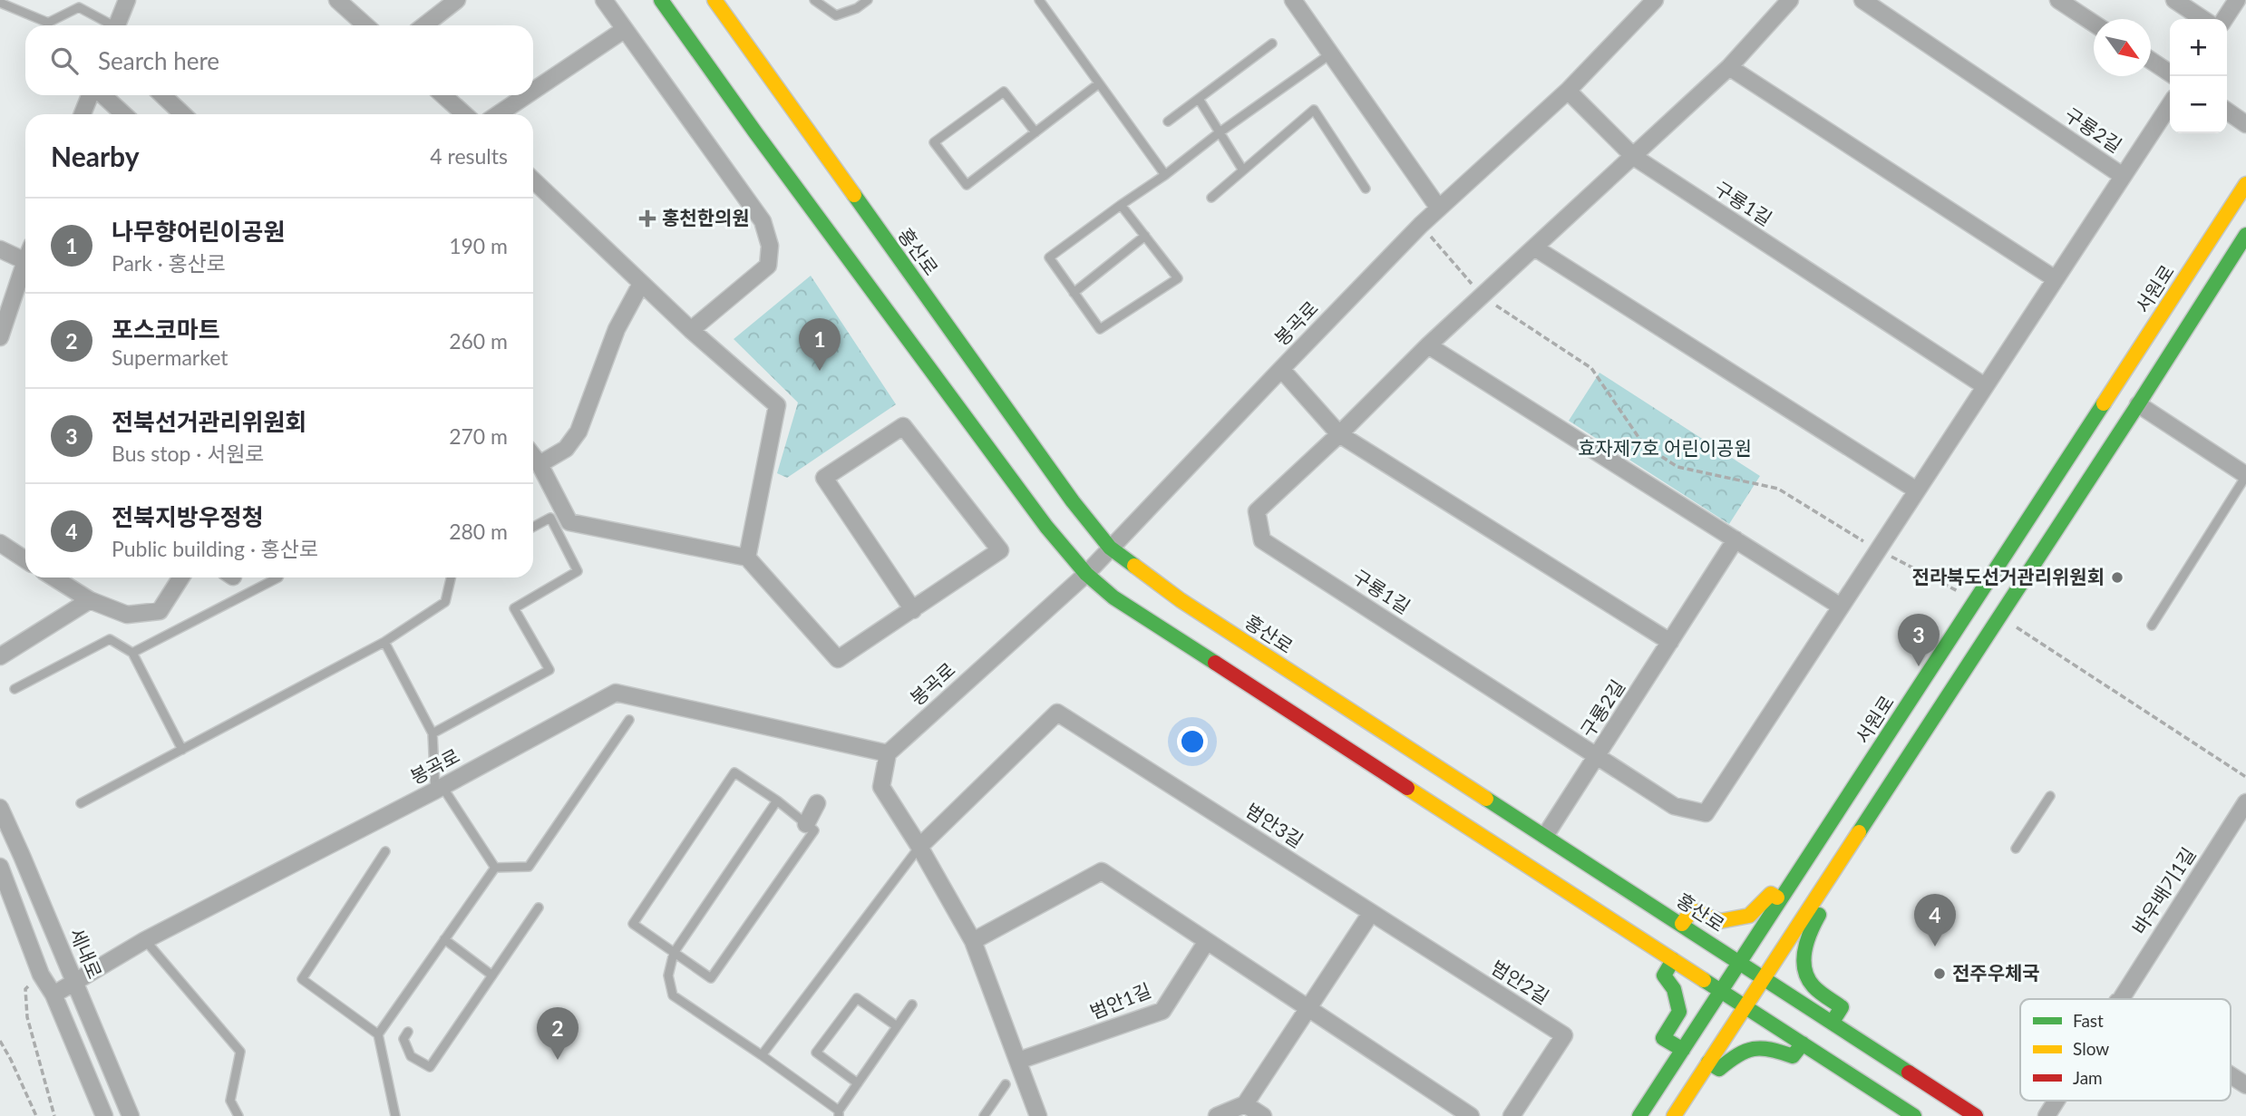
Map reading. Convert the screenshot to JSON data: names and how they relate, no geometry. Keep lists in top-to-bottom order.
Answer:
{
  "streets": {
    "street": [
      "구룡2길",
      "구룡1길",
      "홍산로",
      "서원로",
      "봉곡로",
      "범안3길",
      "바우배기1길",
      "세내로",
      "범안2길",
      "범안1길"
    ]
  },
  "crossings": [
    ["구룡2길", "구룡1길"],
    ["홍산로", "서원로"],
    ["홍산로", "봉곡로"],
    ["봉곡로", "세내로"],
    ["범안3길", "범안2길"]
  ],
  "parks": ["효자제7호 어린이공원"],
  "places": {
    "health": ["홍천한의원"],
    "other": ["전라북도선거관리위원회", "전주우체국"]
  },
  "legend": ["Fast", "Slow", "Jam"],
  "north": "bottom right",
  "page": {
    "map_buttons": ["+", "−"],
    "search": "Search here",
    "heading": ["Nearby", "4 results"],
    "list": [
      {
        "mark": "1",
        "name": "나무향어린이공원",
        "note": "Park · 홍산로",
        "value": "190 m"
      },
      {
        "mark": "2",
        "name": "포스코마트",
        "note": "Supermarket",
        "value": "260 m"
      },
      {
        "mark": "3",
        "name": "전북선거관리위원회",
        "note": "Bus stop · 서원로",
        "value": "270 m"
      },
      {
        "mark": "4",
        "name": "전북지방우정청",
        "note": "Public building · 홍산로",
        "value": "280 m"
      }
    ],
    "pins": [
      "1",
      "3",
      "4",
      "2"
    ]
  }
}
